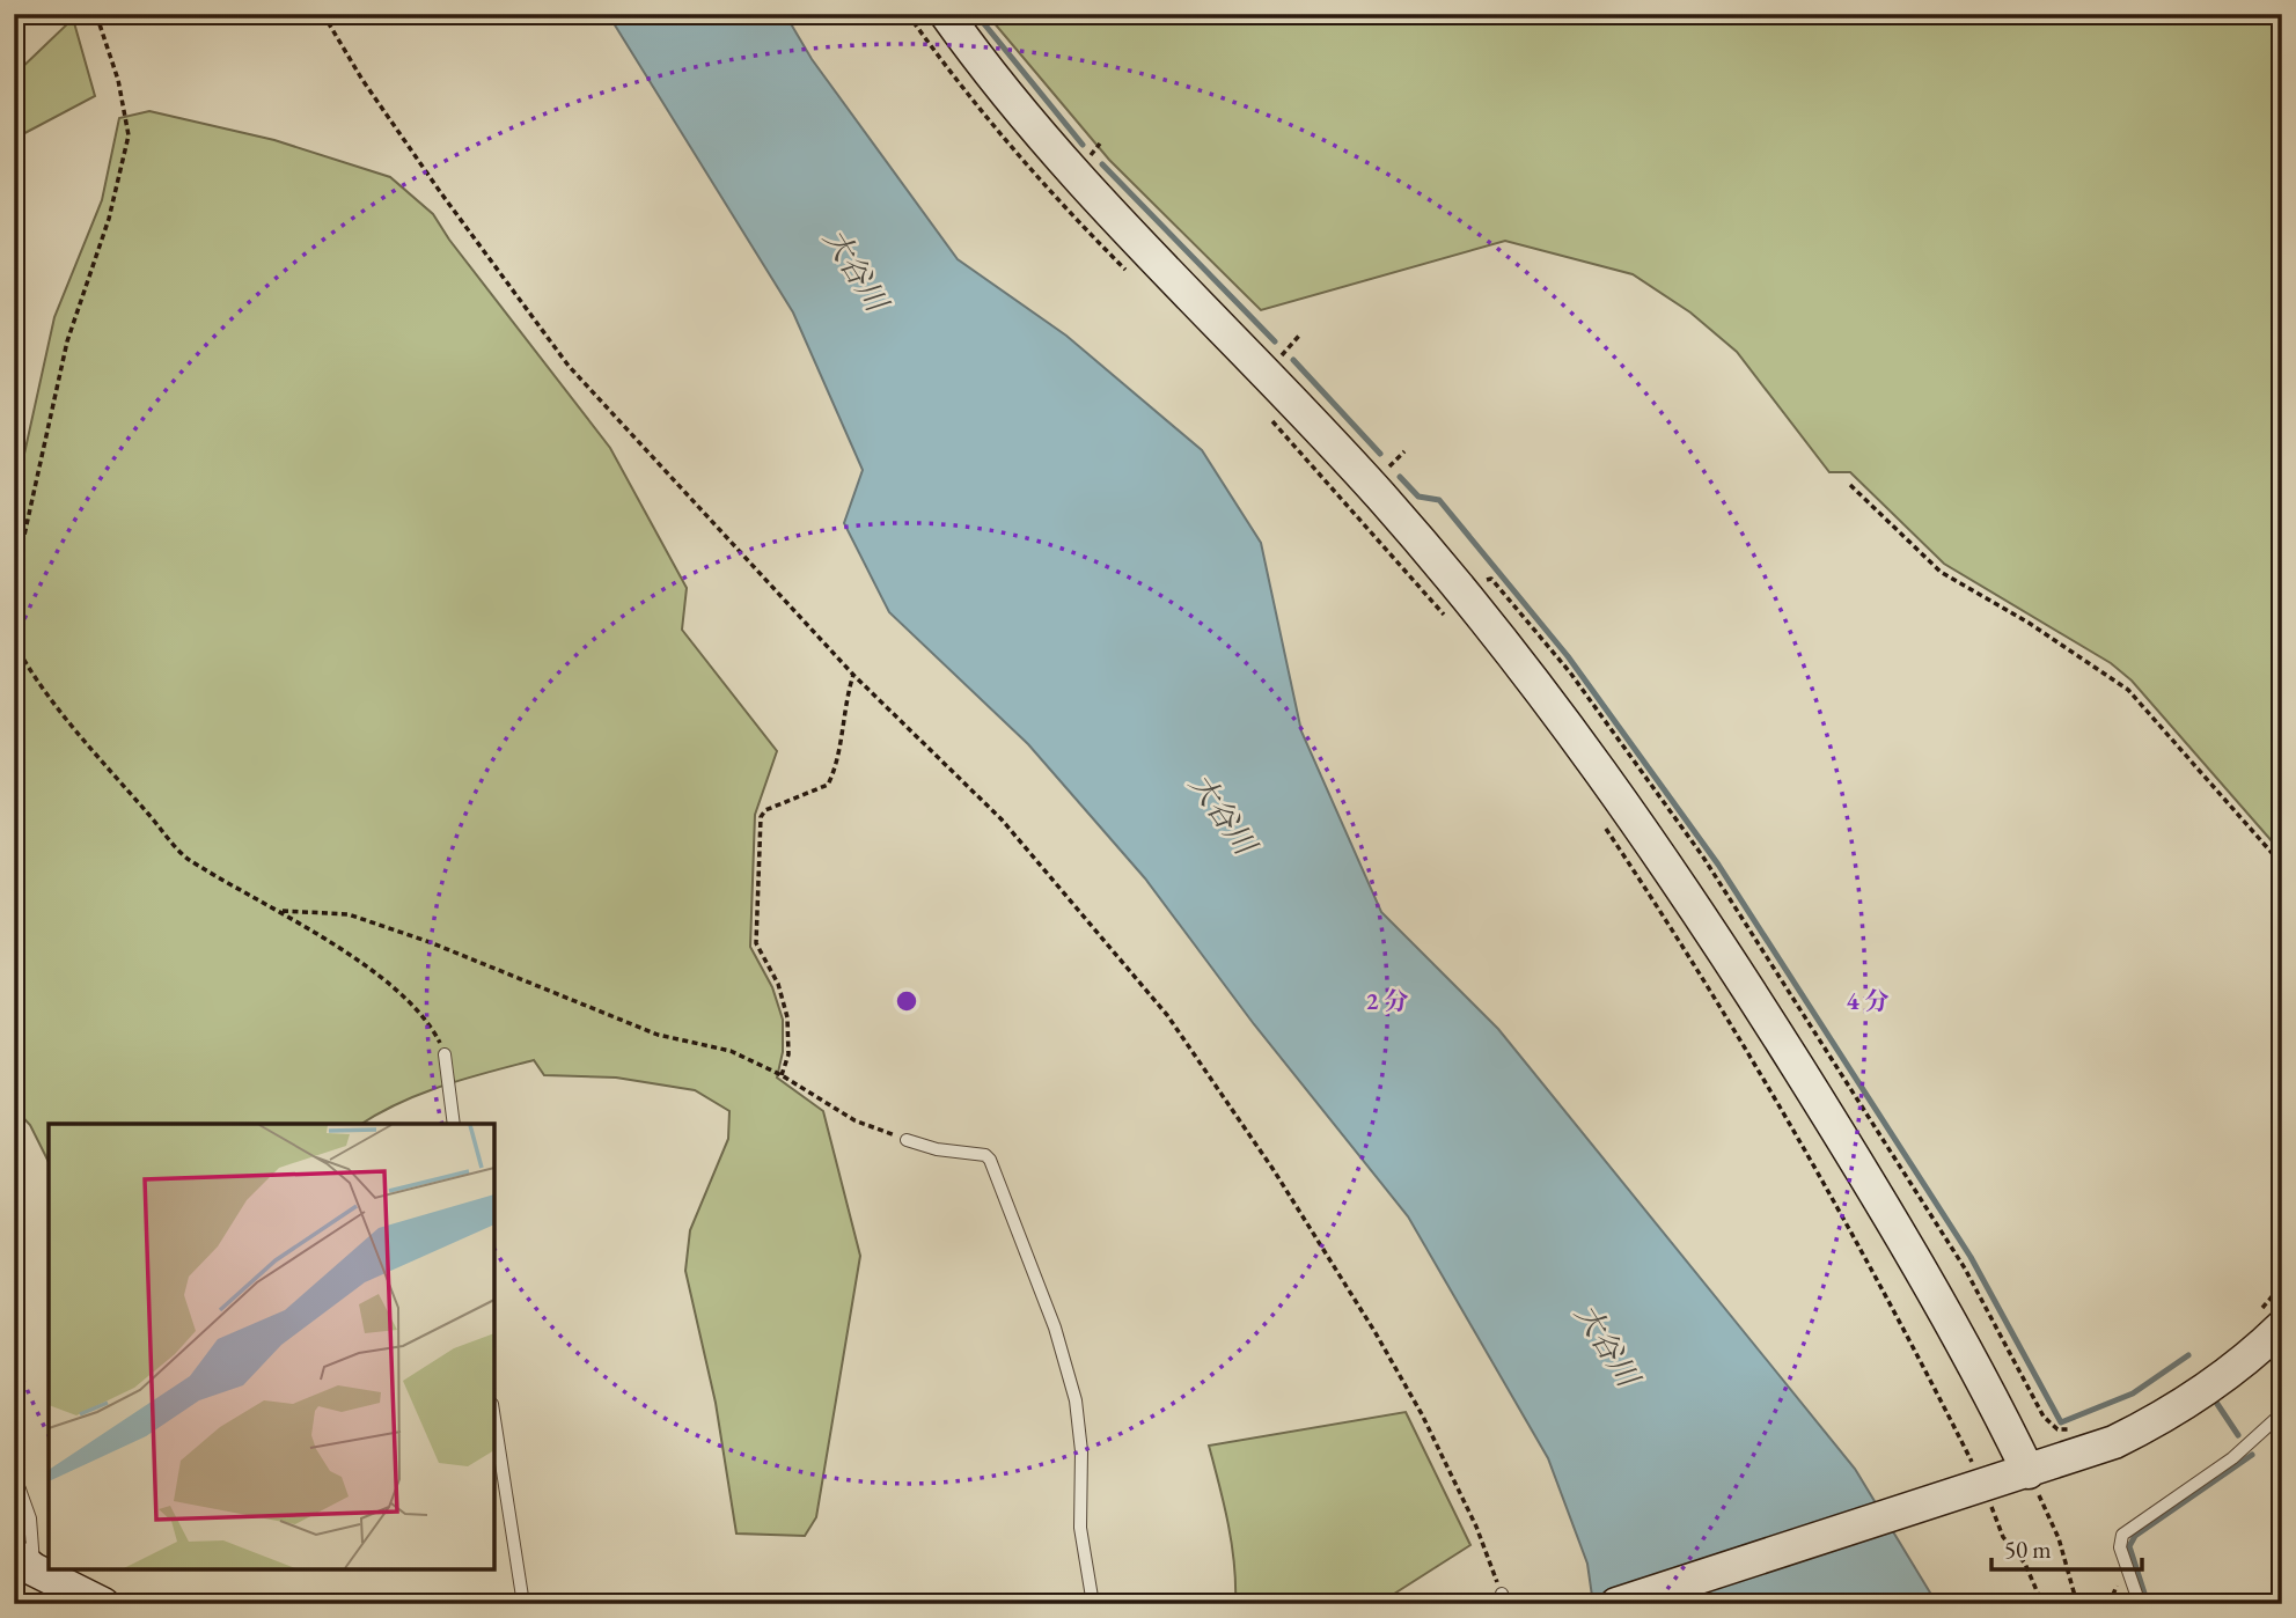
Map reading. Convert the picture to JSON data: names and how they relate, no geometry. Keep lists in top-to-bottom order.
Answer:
{
  "water": ["大谷川"],
  "scale_bar": "50 m",
  "rings": ["2 分", "4 分"]
}
